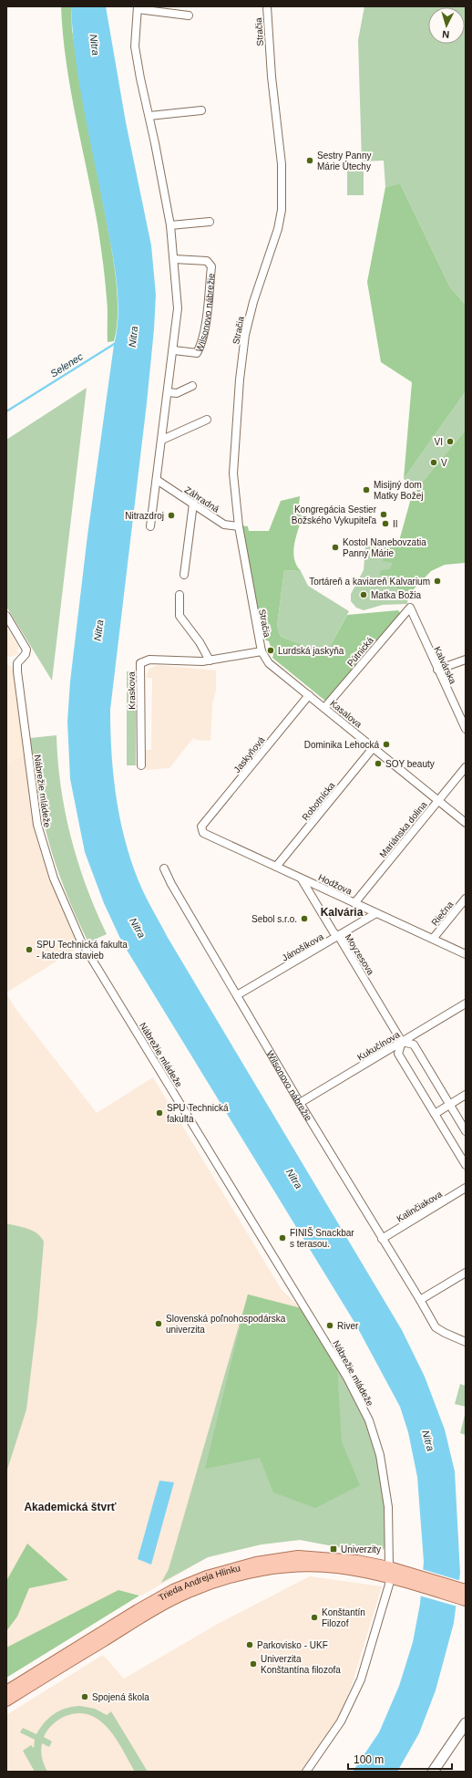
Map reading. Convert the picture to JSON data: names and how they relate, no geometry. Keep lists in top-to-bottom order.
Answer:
{
  "streets": {
    "main road": ["Trieda Andreja Hlinku"],
    "street": [
      "Stračia",
      "Wilsonovo nábrežie",
      "Záhradná",
      "Pútnická",
      "Kalvárska",
      "Kraskova",
      "Kasalova",
      "Jaskyňová",
      "Nábrežie mládeže",
      "Robotnícka",
      "Mariánska dolina",
      "Hodžova",
      "Riečna",
      "Jánošíkova",
      "Moyzesova",
      "Kukučínova",
      "Kalinčiakova"
    ]
  },
  "crossings": [
    ["Stračia", "Záhradná"],
    ["Stračia", "Kraskova"],
    ["Stračia", "Kasalova"],
    ["Wilsonovo nábrežie", "Jánošíkova"],
    ["Wilsonovo nábrežie", "Kukučínova"],
    ["Wilsonovo nábrežie", "Kalinčiakova"],
    ["Pútnická", "Kalvárska"],
    ["Pútnická", "Kasalova"],
    ["Kasalova", "Jaskyňová"],
    ["Kasalova", "Robotnícka"],
    ["Kasalova", "Mariánska dolina"],
    ["Jaskyňová", "Hodžova"],
    ["Nábrežie mládeže", "Trieda Andreja Hlinku"],
    ["Robotnícka", "Hodžova"],
    ["Mariánska dolina", "Hodžova"],
    ["Hodžova", "Riečna"],
    ["Hodžova", "Jánošíkova"],
    ["Hodžova", "Moyzesova"],
    ["Jánošíkova", "Moyzesova"],
    ["Moyzesova", "Kukučínova"]
  ],
  "districts": ["Kalvária", "Akademická štvrť"],
  "water": ["Nitra", "Selenec"],
  "places": {
    "other": [
      "Sestry Panny Márie Útechy",
      "VI",
      "V",
      "Misijný dom Matky Božej",
      "Kongregácia Sestier Božského Vykupiteľa",
      "Nitrazdroj",
      "II",
      "Kostol Nanebovzatia Panny Márie",
      "Tortáreň a kaviareň Kalvarium",
      "Matka Božia",
      "Lurdská jaskyňa",
      "Dominika Lehocká",
      "SOY beauty",
      "Sebol s.r.o.",
      "SPU Technická fakulta - katedra stavieb",
      "SPU Technická fakulta",
      "FINIŠ Snackbar s terasou.",
      "Slovenská poľnohospodárska univerzita",
      "River",
      "Konštantín Filozof",
      "Parkovisko - UKF",
      "Univerzita Konštantína filozofa",
      "Spojená škola"
    ],
    "transit": ["Univerzity"]
  },
  "scale_bar": "100 m",
  "north": "bottom"
}
